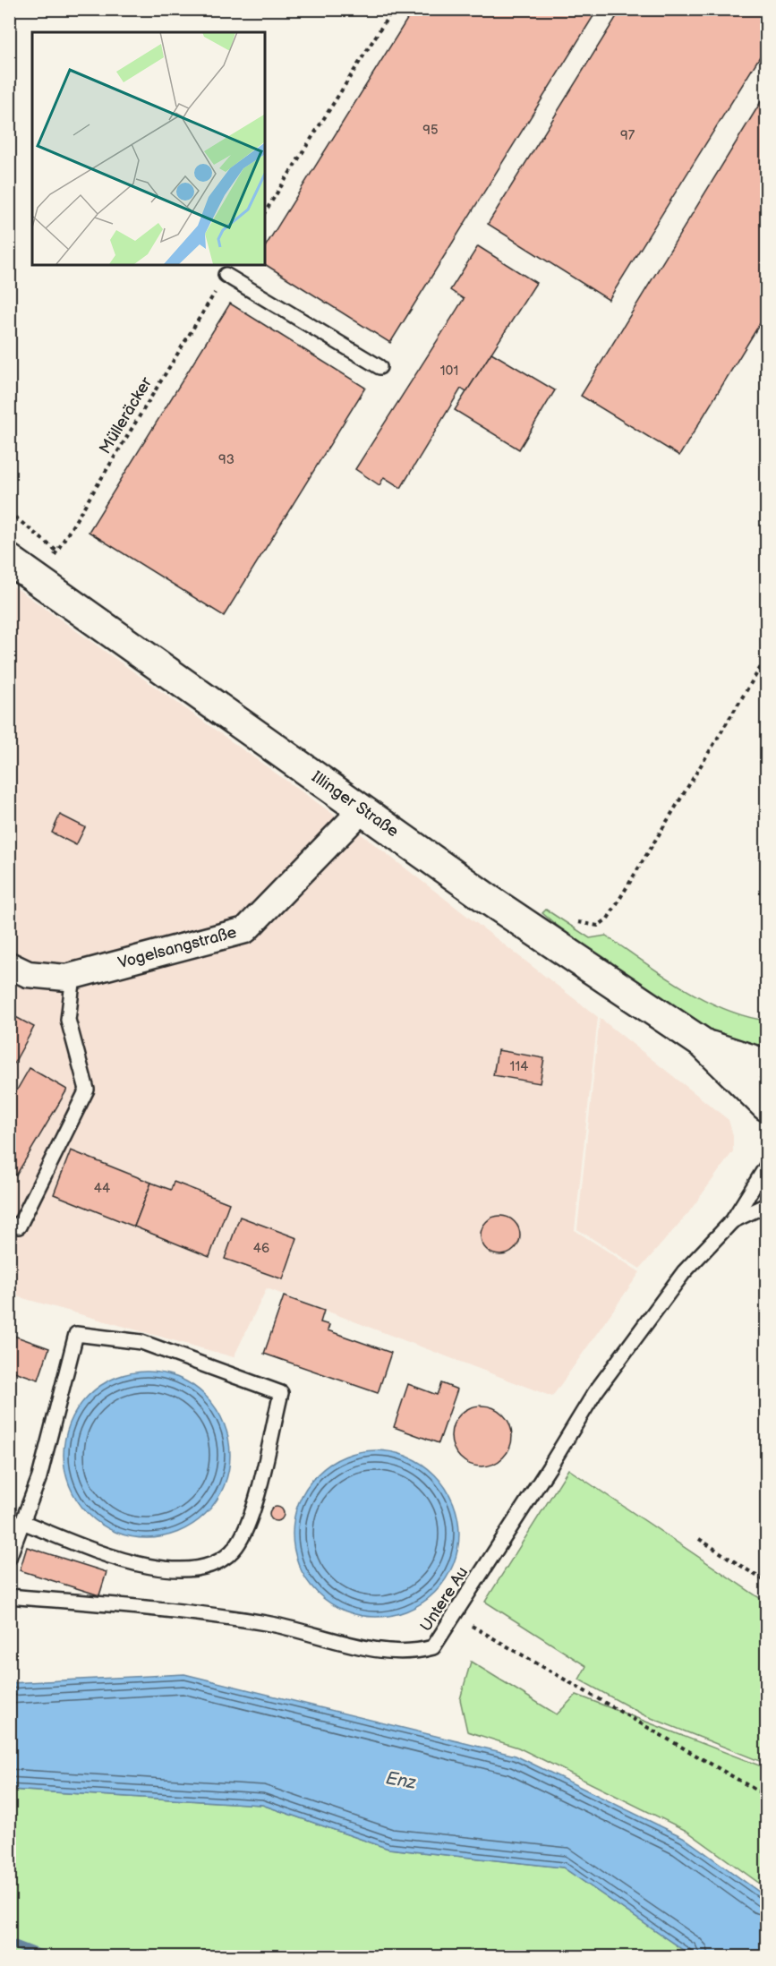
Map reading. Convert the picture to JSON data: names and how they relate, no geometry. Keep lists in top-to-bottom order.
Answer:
{
  "streets": {
    "street": ["Illinger Straße", "Vogelsangstraße"],
    "lane": ["Untere Au"],
    "path": ["Mülleräcker"]
  },
  "crossings": [
    ["Mülleräcker", "Illinger Straße"],
    ["Illinger Straße", "Vogelsangstraße"]
  ],
  "water": ["Enz"],
  "house_numbers": [
    "95",
    "97",
    "101",
    "93",
    "114",
    "44",
    "46"
  ]
}
